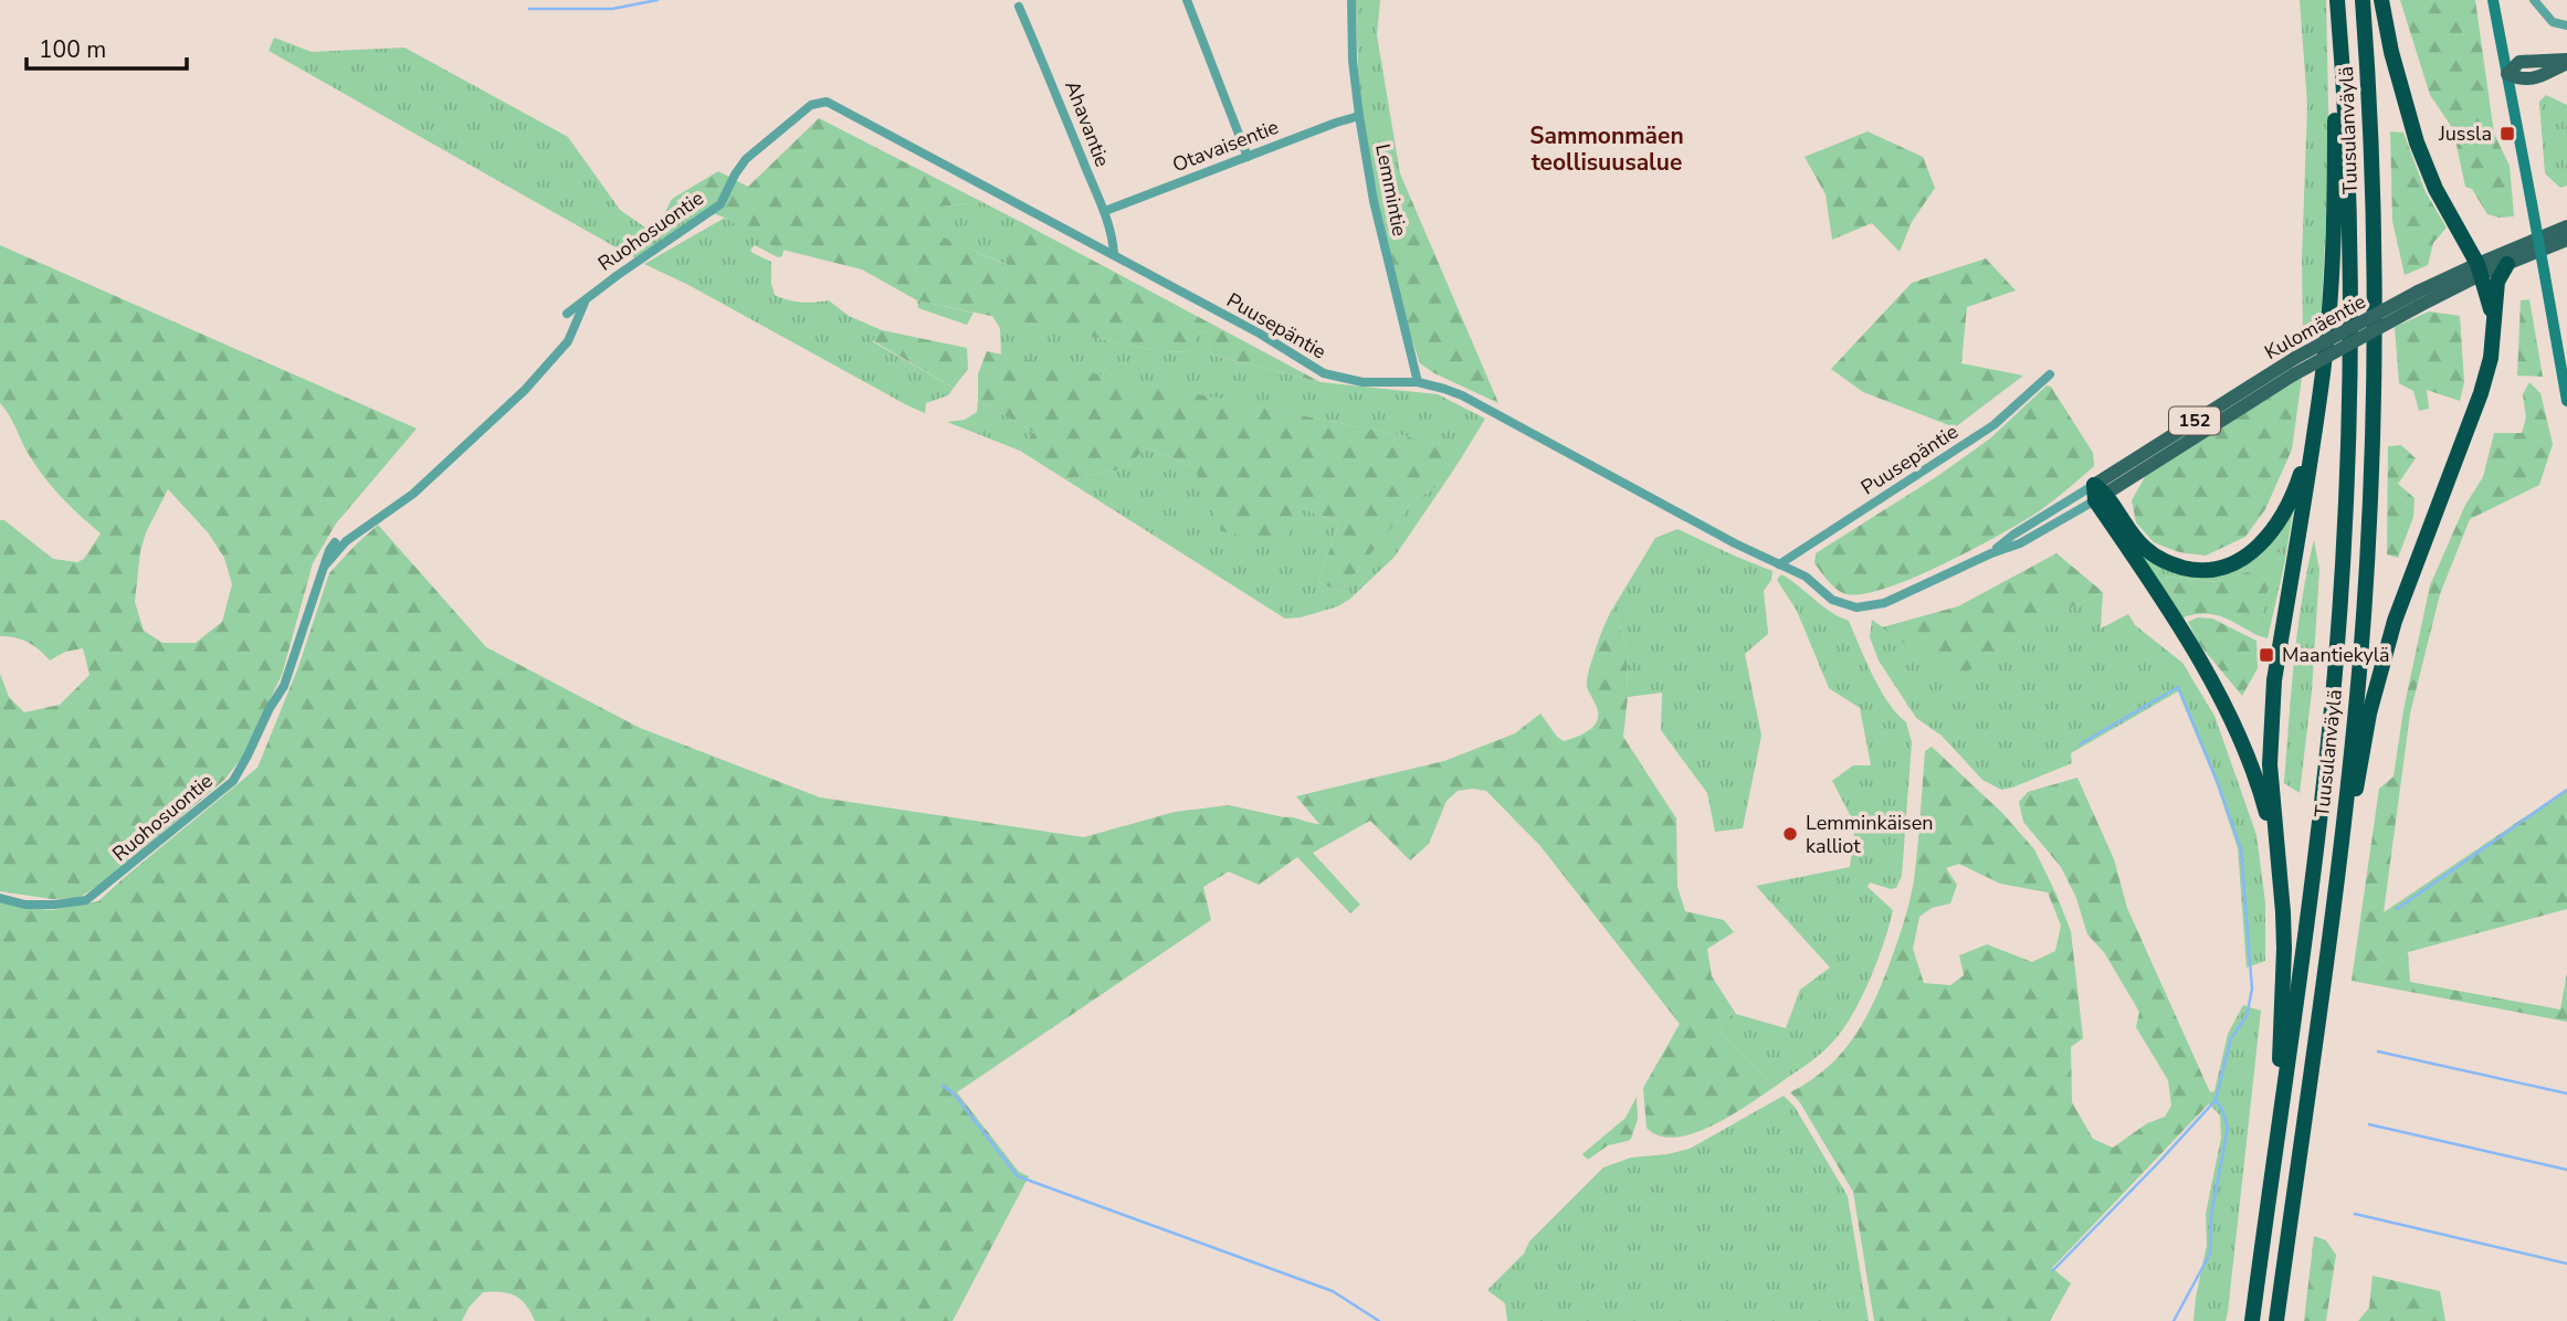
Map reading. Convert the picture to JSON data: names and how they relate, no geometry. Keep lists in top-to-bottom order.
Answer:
{
  "streets": {
    "highway": ["Tuusulanväylä"],
    "main road": ["Kulomäentie", "152"],
    "street": [
      "Ahavantie",
      "Otavaisentie",
      "Lemmintie",
      "Ruohosuontie",
      "Puusepäntie"
    ]
  },
  "crossings": [
    ["Ahavantie", "Otavaisentie"],
    ["Ahavantie", "Puusepäntie"],
    ["Otavaisentie", "Lemmintie"],
    ["Lemmintie", "Puusepäntie"],
    ["Ruohosuontie", "Puusepäntie"],
    ["Puusepäntie", "Kulomäentie"]
  ],
  "districts": ["Sammonmäen teollisuusalue"],
  "places": {
    "transit": ["Jussla", "Maantiekylä"],
    "other": ["Lemminkäisen kalliot"]
  },
  "scale_bar": "100 m"
}
